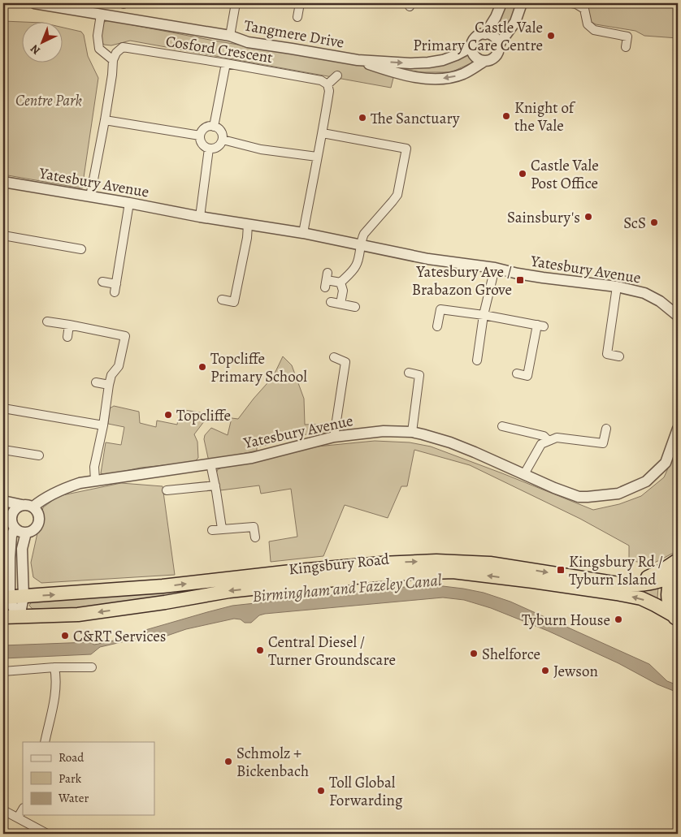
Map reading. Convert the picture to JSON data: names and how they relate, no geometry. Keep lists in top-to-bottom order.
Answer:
{
  "streets": {
    "highway": ["Kingsbury Road"],
    "street": ["Tangmere Drive", "Cosford Crescent", "Yatesbury Avenue"]
  },
  "water": ["Birmingham and Fazeley Canal"],
  "parks": ["Centre Park"],
  "places": {
    "other": [
      "Castle Vale Primary Care Centre",
      "Knight of the Vale",
      "The Sanctuary",
      "Castle Vale Post Office",
      "Sainsbury's",
      "ScS",
      "Topcliffe Primary School",
      "Topcliffe",
      "Tyburn House",
      "C&RT Services",
      "Central Diesel / Turner Groundscare",
      "Shelforce",
      "Jewson",
      "Schmolz + Bickenbach",
      "Toll Global Forwarding"
    ],
    "transit": ["Yatesbury Ave / Brabazon Grove", "Kingsbury Rd / Tyburn Island"]
  },
  "legend": ["Road", "Park", "Water"],
  "north": "bottom left"
}
